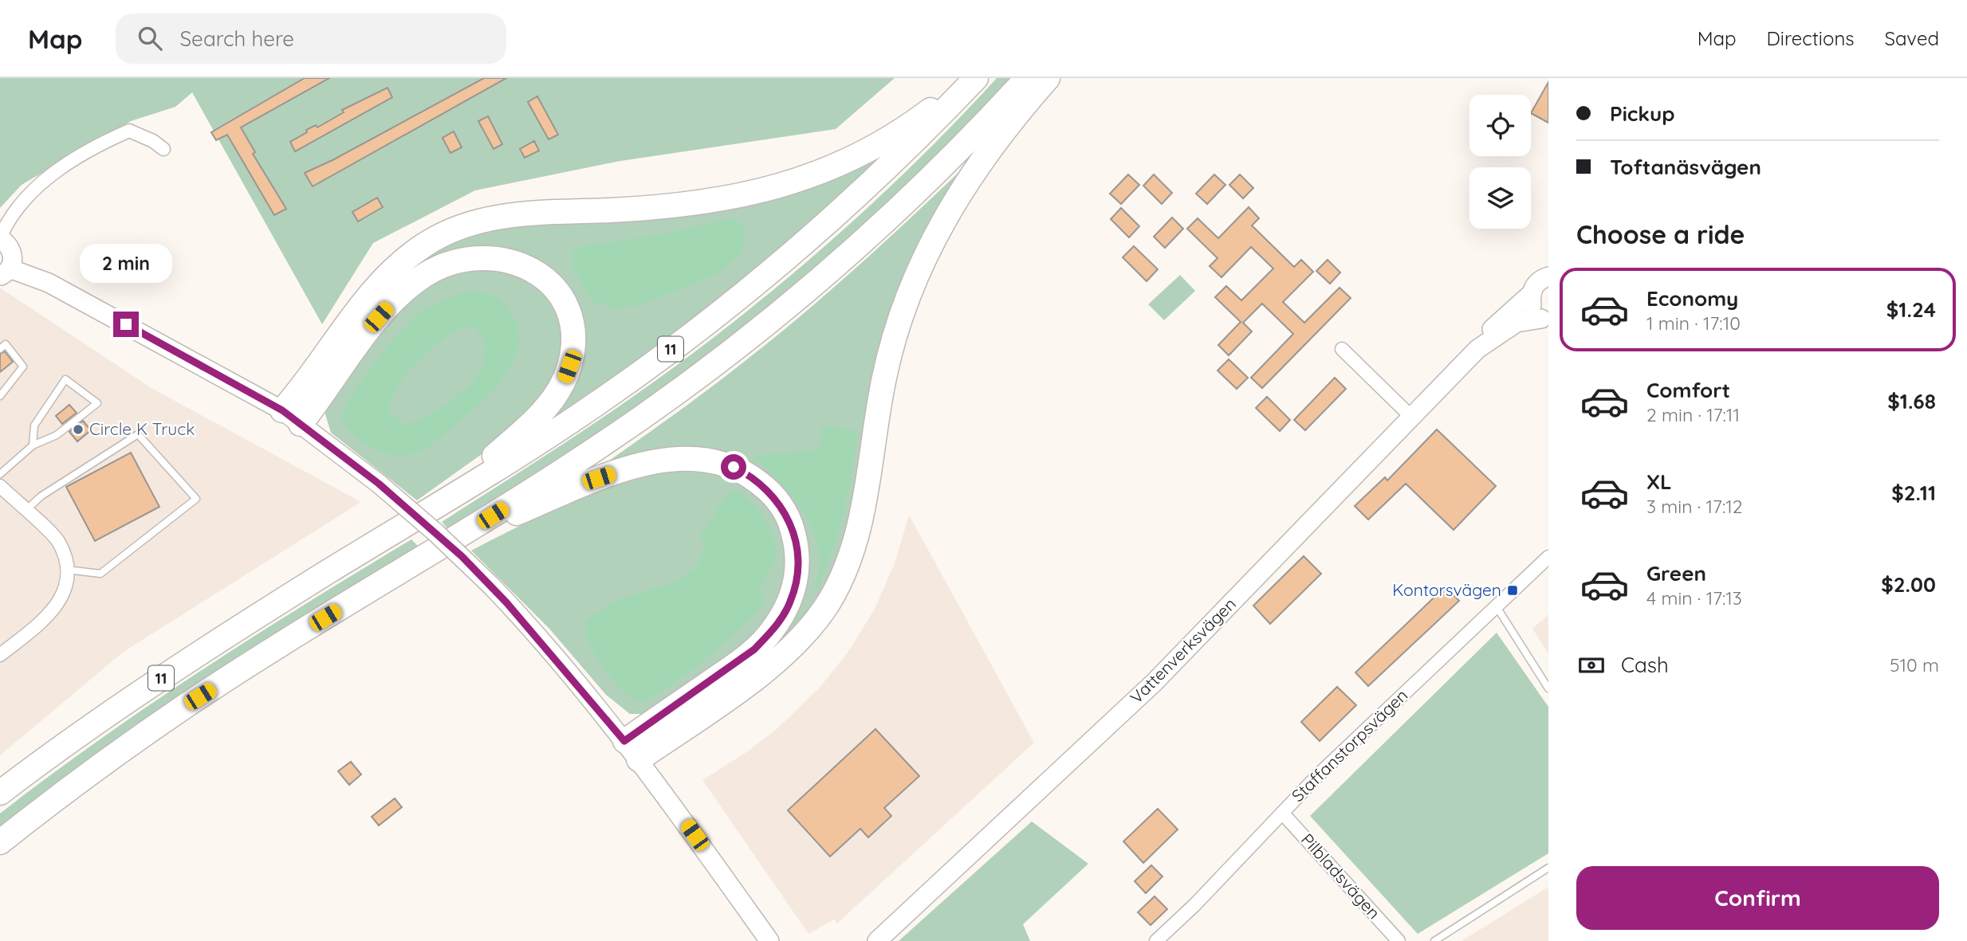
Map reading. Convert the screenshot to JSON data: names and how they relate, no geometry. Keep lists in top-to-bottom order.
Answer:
{
  "streets": {
    "highway": ["11"],
    "street": ["Vattenverksvägen", "Staffanstorpsvägen", "Pilbladsvägen"]
  },
  "crossings": [
    ["Staffanstorpsvägen", "Pilbladsvägen"]
  ],
  "places": {
    "other": ["Circle K Truck"],
    "transit": ["Kontorsvägen"]
  },
  "page": {
    "header": "Map",
    "search": "Search here",
    "nav": ["Map", "Directions", "Saved"],
    "banner": ["Pickup", "Toftanäsvägen"],
    "heading": "Choose a ride",
    "bubble": "2 min",
    "list": [
      {
        "name": "Economy",
        "note": "1 min · 17:10",
        "value": "$1.24"
      },
      {
        "name": "Comfort",
        "note": "2 min · 17:11",
        "value": "$1.68"
      },
      {
        "name": "XL",
        "note": "3 min · 17:12",
        "value": "$2.11"
      },
      {
        "name": "Green",
        "note": "4 min · 17:13",
        "value": "$2.00"
      }
    ],
    "pay": ["Cash", "510 m"],
    "buttons": "Confirm"
  }
}
